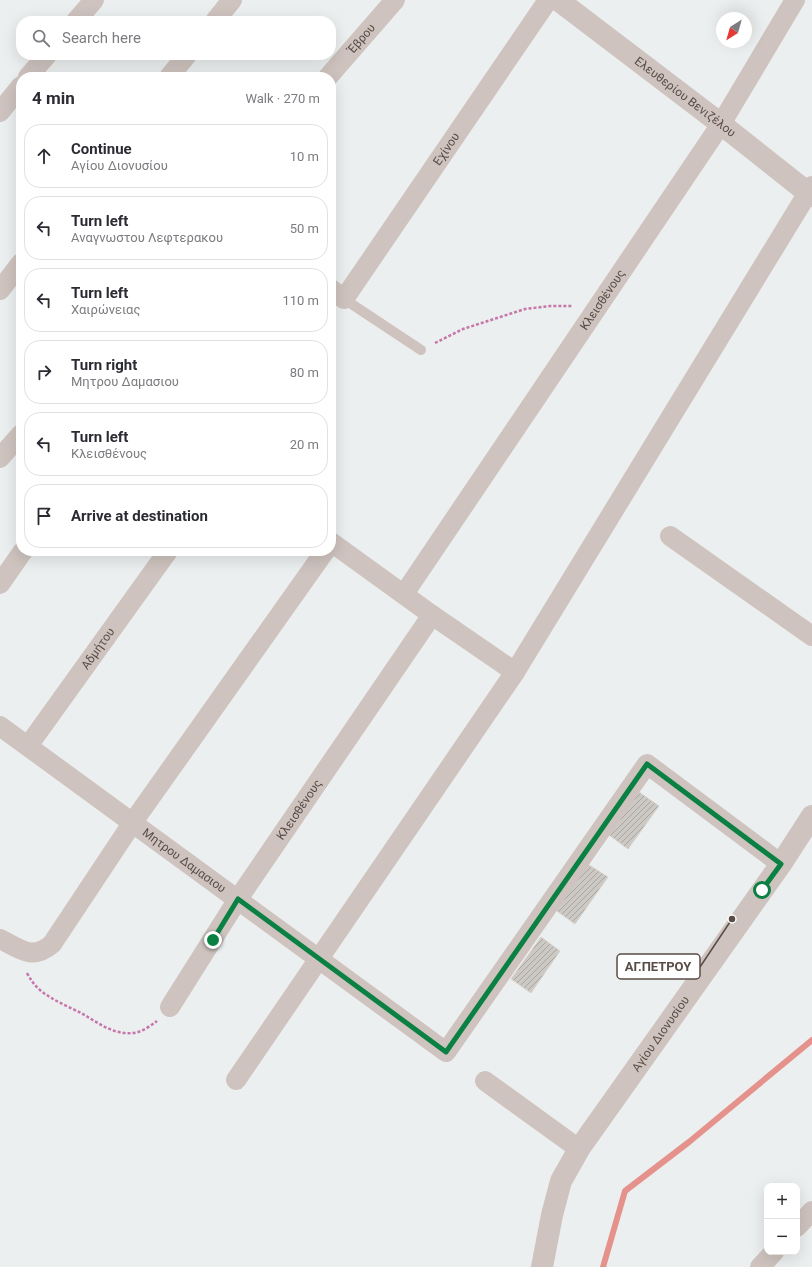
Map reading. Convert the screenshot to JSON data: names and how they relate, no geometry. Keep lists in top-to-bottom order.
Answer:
{
  "streets": {
    "street": [
      "Έβρου",
      "Ελευθερίου Βενιζέλου",
      "Εχίνου",
      "Κλεισθένους",
      "Αδμήτου",
      "Μητρου Δαμασιου",
      "Αγίου Διονυσίου"
    ]
  },
  "crossings": [
    ["Ελευθερίου Βενιζέλου", "Κλεισθένους"],
    ["Κλεισθένους", "Μητρου Δαμασιου"],
    ["Αδμήτου", "Μητρου Δαμασιου"],
    ["Μητρου Δαμασιου", "Αγίου Διονυσίου"]
  ],
  "places": ["ΑΓ.ΠΕΤΡΟΥ"],
  "north": "bottom left",
  "page": {
    "search": "Search here",
    "heading": ["4 min", "Walk · 270 m"],
    "list": [
      ["Continue", "Αγίου Διονυσίου", "10 m"],
      ["Turn left", "Αναγνωστου Λεφτερακου", "50 m"],
      ["Turn left", "Χαιρώνειας", "110 m"],
      ["Turn right", "Μητρου Δαμασιου", "80 m"],
      ["Turn left", "Κλεισθένους", "20 m"],
      "Arrive at destination"
    ],
    "map_buttons": ["+", "−"]
  }
}
